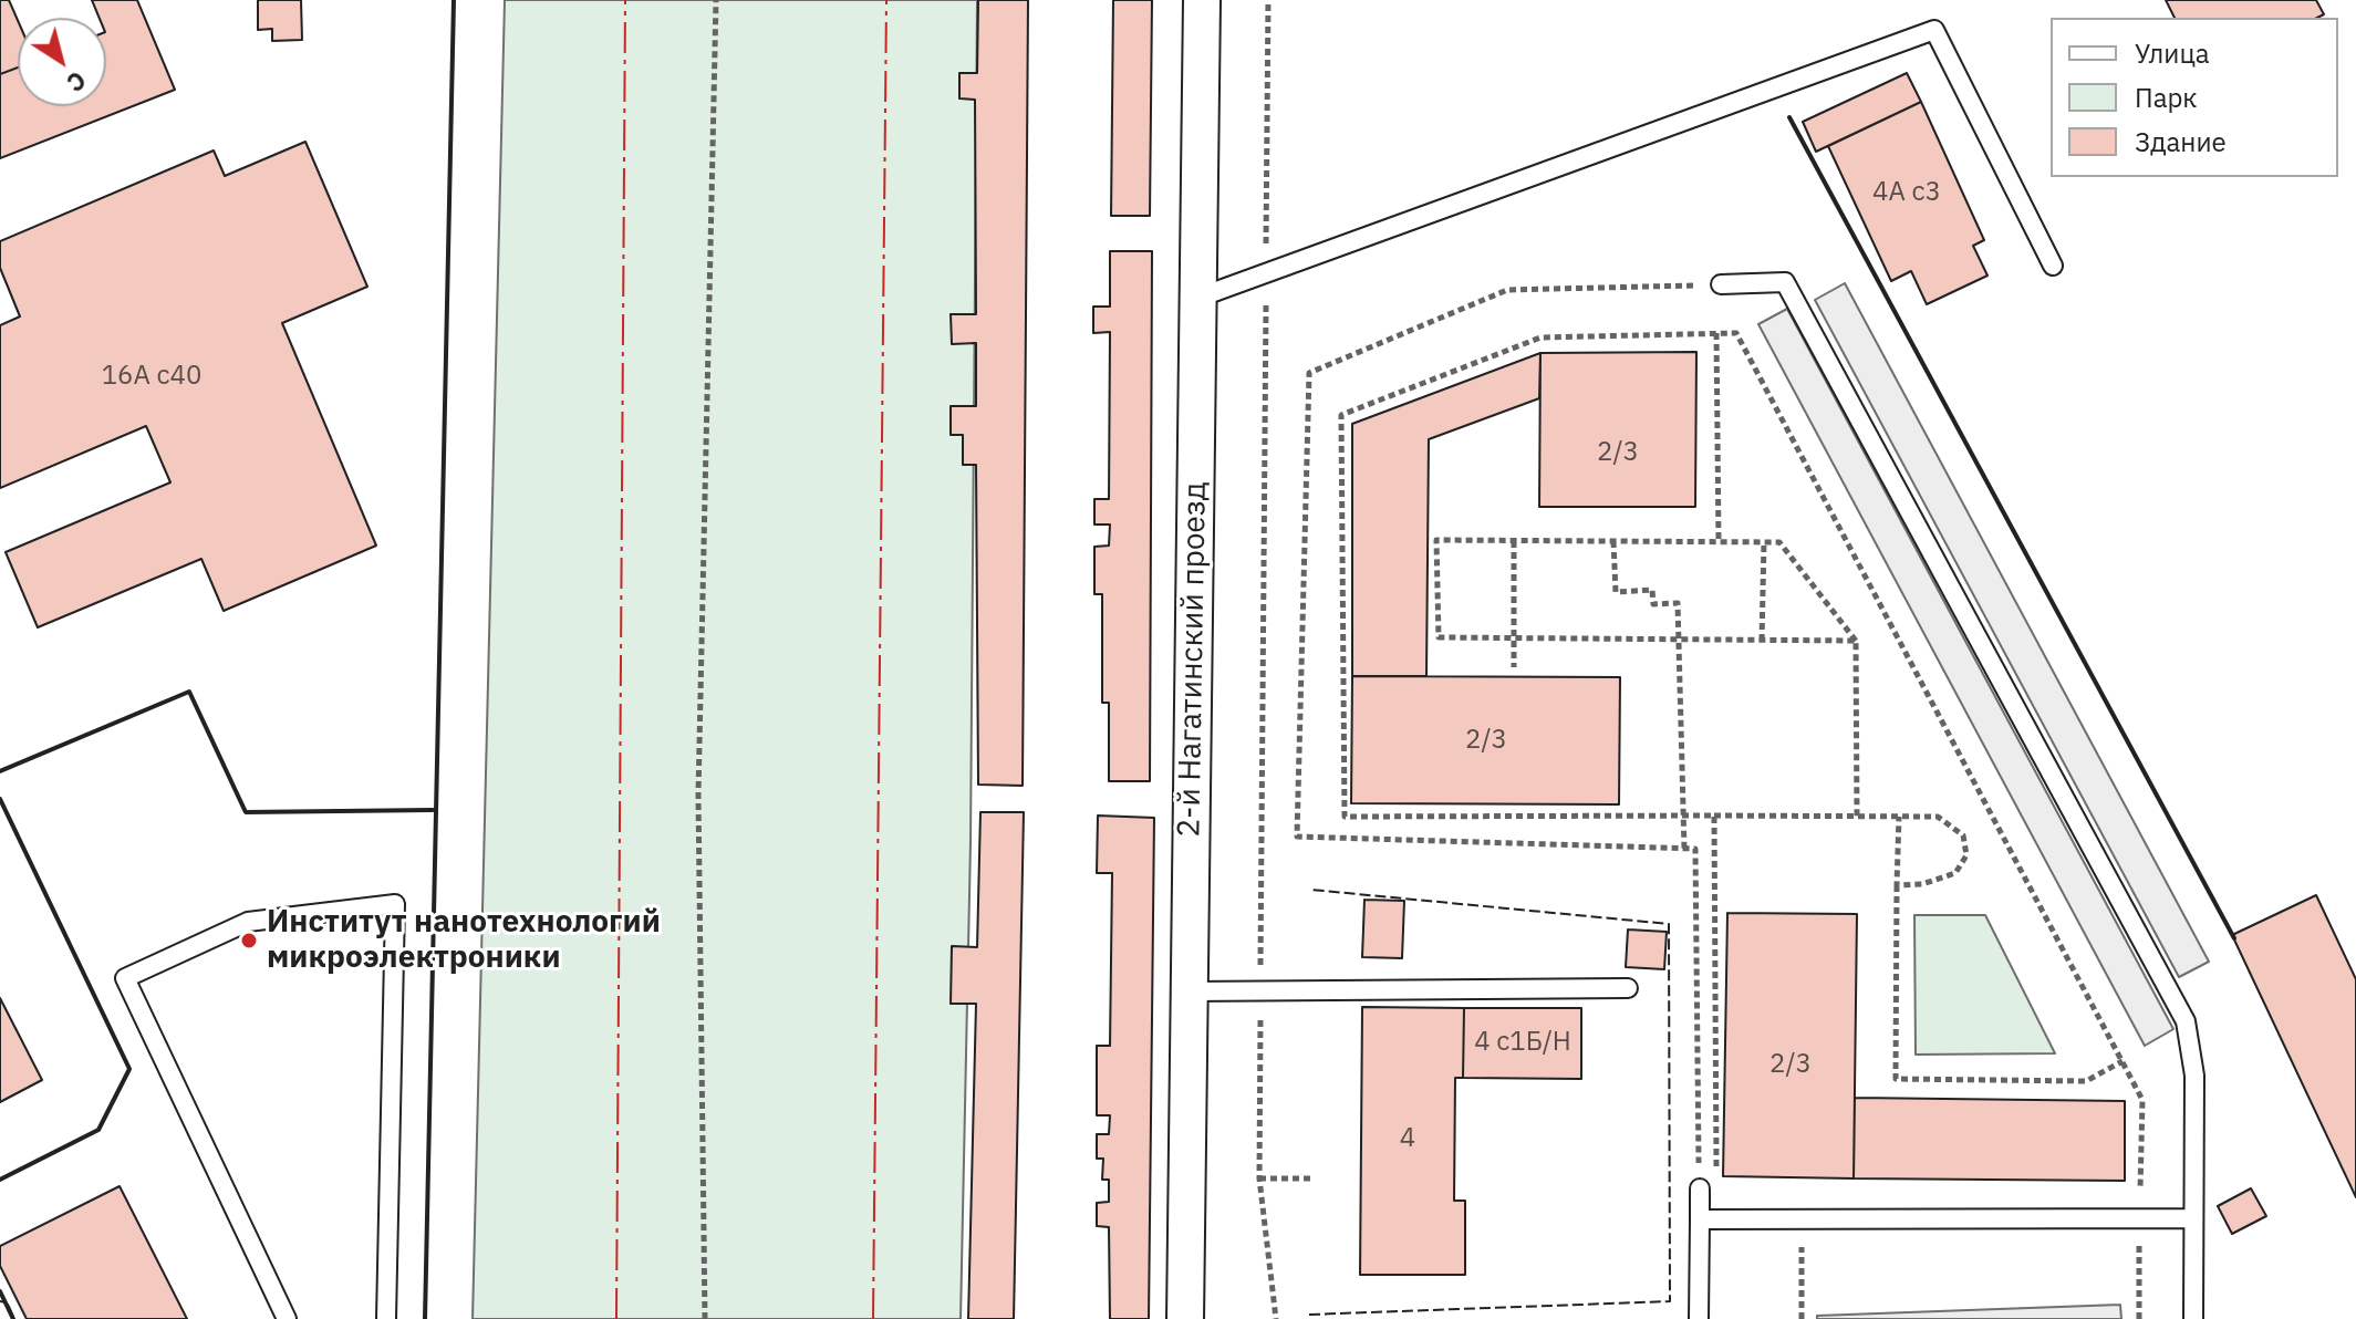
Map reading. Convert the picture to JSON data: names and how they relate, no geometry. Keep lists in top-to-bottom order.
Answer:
{
  "streets": {
    "street": ["2-й Нагатинский проезд"]
  },
  "places": ["Институт нанотехнологий микроэлектроники"],
  "house_numbers": [
    "4А с3",
    "16А с40",
    "2/3",
    "2/3",
    "4 c1Б/Н",
    "2/3",
    "4"
  ],
  "legend": ["Улица", "Парк", "Здание"],
  "north": "bottom right"
}
